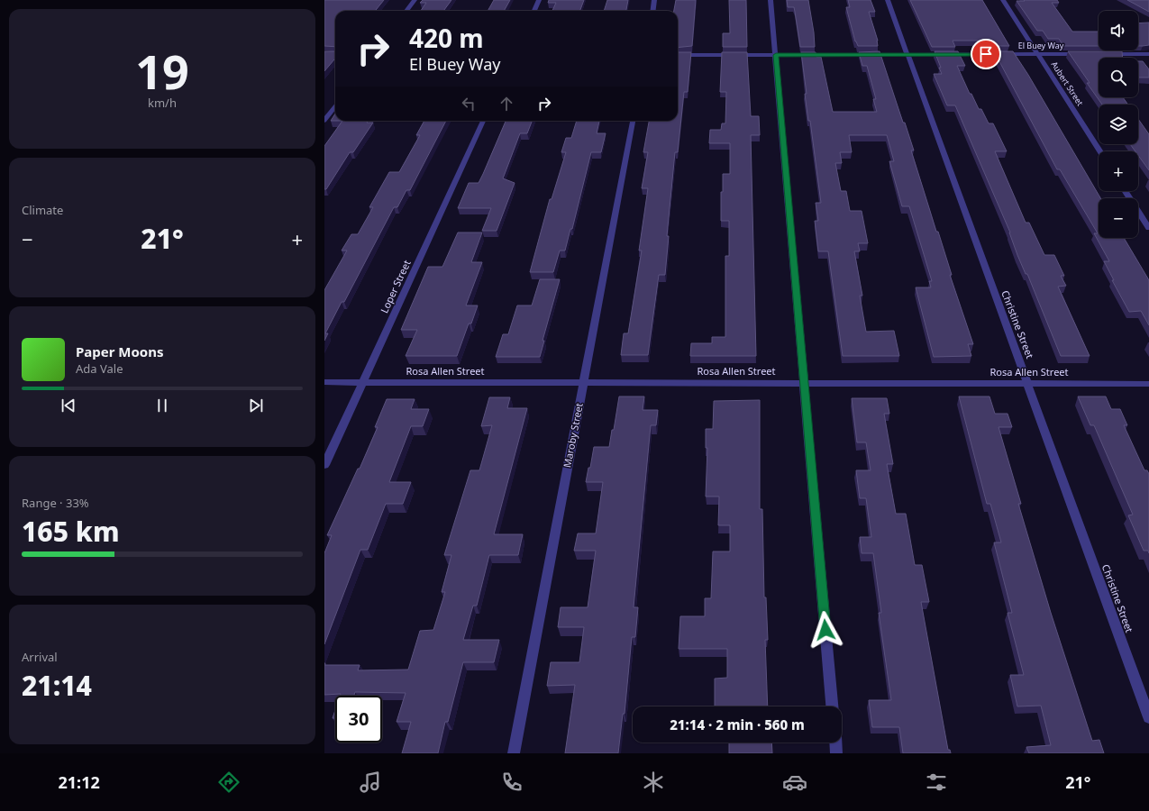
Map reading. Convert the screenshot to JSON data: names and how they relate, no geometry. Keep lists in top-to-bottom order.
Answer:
{
  "streets": {
    "street": [
      "El Buey Way",
      "Aubert Street",
      "Loper Street",
      "Christine Street",
      "Rosa Allen Street",
      "Maroby Street"
    ]
  },
  "crossings": [
    ["El Buey Way", "Aubert Street"],
    ["El Buey Way", "Christine Street"],
    ["Loper Street", "Rosa Allen Street"],
    ["Christine Street", "Rosa Allen Street"],
    ["Rosa Allen Street", "Maroby Street"]
  ],
  "page": {
    "tile": [
      ["19", "km/h"],
      "Climate",
      ["Range · 33%", "165 km"],
      ["Arrival", "21:14"]
    ],
    "map_buttons": ["+", "−"],
    "turn": ["420 m", "El Buey Way"],
    "heat": ["−", "21°", "+"],
    "song": ["Paper Moons", "Ada Vale"],
    "limit": "30",
    "trip": "21:14 · 2 min · 560 m",
    "tabs": ["21:12", "21°"]
  }
}
